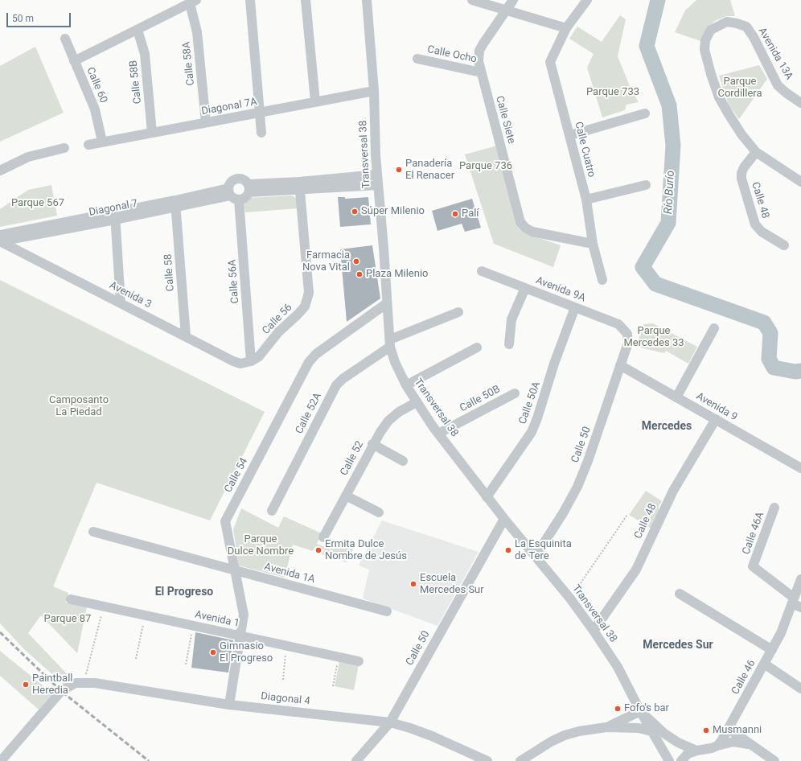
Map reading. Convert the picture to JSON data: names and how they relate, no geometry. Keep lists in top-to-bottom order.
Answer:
{
  "streets": {
    "street": [
      "Avenida 13A",
      "Calle Ocho",
      "Calle 58A",
      "Calle 58B",
      "Calle 60",
      "Diagonal 7A",
      "Calle Siete",
      "Calle Cuatro",
      "Transversal 38",
      "Calle 48",
      "Diagonal 7",
      "Calle 58",
      "Calle 56A",
      "Avenida 9A",
      "Avenida 3",
      "Calle 56",
      "Calle 50B",
      "Calle 50A",
      "Avenida 9",
      "Calle 52A",
      "Calle 50",
      "Calle 52",
      "Calle 54",
      "Calle 46A",
      "Avenida 1A",
      "Avenida 1",
      "Calle 46",
      "Diagonal 4"
    ]
  },
  "crossings": [
    ["Avenida 13A", "Calle 48"],
    ["Calle Ocho", "Calle Siete"],
    ["Calle 58A", "Diagonal 7A"],
    ["Calle 58B", "Diagonal 7A"],
    ["Calle 60", "Diagonal 7A"],
    ["Diagonal 7A", "Transversal 38"],
    ["Calle Siete", "Calle Cuatro"],
    ["Transversal 38", "Calle 48"],
    ["Transversal 38", "Diagonal 7"],
    ["Transversal 38", "Calle 50B"],
    ["Transversal 38", "Calle 50A"],
    ["Transversal 38", "Calle 52A"],
    ["Transversal 38", "Calle 50"],
    ["Transversal 38", "Calle 52"],
    ["Transversal 38", "Calle 54"],
    ["Calle 48", "Avenida 9"],
    ["Diagonal 7", "Calle 58"],
    ["Diagonal 7", "Calle 56A"],
    ["Diagonal 7", "Avenida 3"],
    ["Diagonal 7", "Calle 56"],
    ["Calle 58", "Avenida 3"],
    ["Calle 56A", "Avenida 3"],
    ["Calle 56A", "Calle 56"],
    ["Avenida 9A", "Calle 50A"],
    ["Avenida 9A", "Calle 50"],
    ["Avenida 3", "Calle 56"],
    ["Avenida 9", "Calle 50"],
    ["Calle 50", "Diagonal 4"],
    ["Calle 54", "Avenida 1A"],
    ["Calle 54", "Avenida 1"],
    ["Calle 54", "Diagonal 4"],
    ["Calle 46A", "Calle 46"]
  ],
  "districts": ["Mercedes", "El Progreso", "Mercedes Sur"],
  "water": ["Río Burío"],
  "parks": [
    "Parque Cordillera",
    "Parque 733",
    "Parque 736",
    "Parque 567",
    "Parque Mercedes 33",
    "Camposanto La Piedad",
    "Parque Dulce Nombre",
    "Parque 87"
  ],
  "places": [
    "Panadería El Renacer",
    "Súper Milenio",
    "Palí",
    "Farmacia Nova Vital",
    "Plaza Milenio",
    "Ermita Dulce Nombre de Jesús",
    "La Esquinita de Tere",
    "Escuela Mercedes Sur",
    "Gimnasio El Progreso",
    "Paintball Heredia",
    "Fofo's bar",
    "Musmanni"
  ],
  "scale_bar": "50 m"
}
